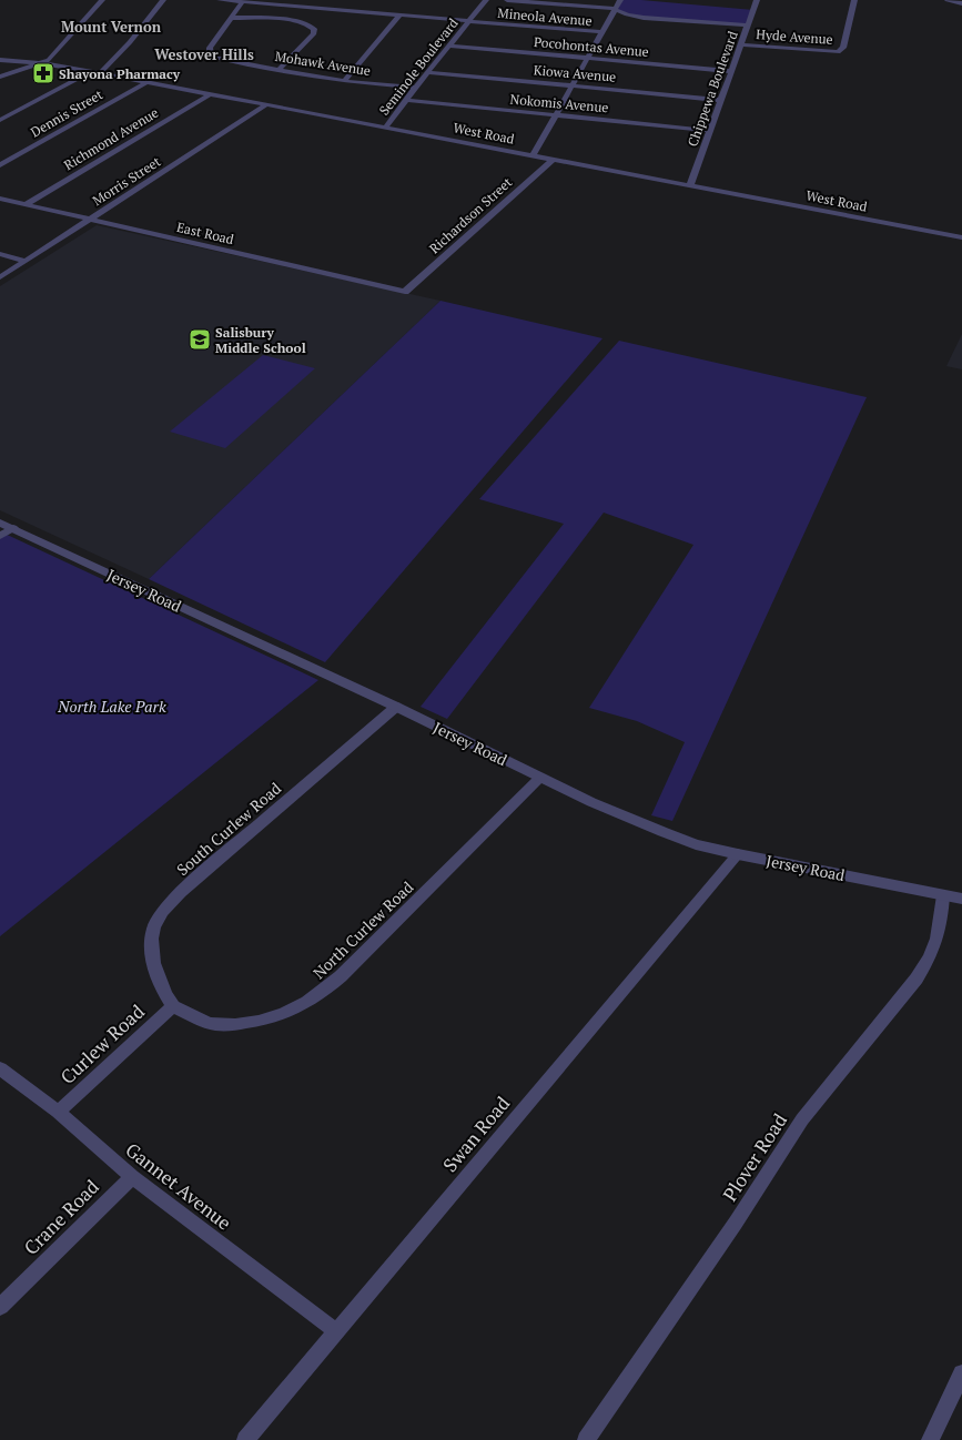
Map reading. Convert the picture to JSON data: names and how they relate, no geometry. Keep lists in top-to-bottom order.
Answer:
{
  "streets": {
    "street": [
      "Mineola Avenue",
      "Hyde Avenue",
      "Pocohontas Avenue",
      "Mohawk Avenue",
      "Seminole Boulevard",
      "Kiowa Avenue",
      "Chippewa Boulevard",
      "Nokomis Avenue",
      "Dennis Street",
      "West Road",
      "Richmond Avenue",
      "Morris Street",
      "Richardson Street",
      "East Road",
      "Jersey Road",
      "South Curlew Road",
      "North Curlew Road",
      "Curlew Road",
      "Swan Road",
      "Plover Road",
      "Gannet Avenue",
      "Crane Road"
    ]
  },
  "crossings": [
    ["Mineola Avenue", "Mohawk Avenue"],
    ["Mineola Avenue", "Seminole Boulevard"],
    ["Hyde Avenue", "Chippewa Boulevard"],
    ["Pocohontas Avenue", "Seminole Boulevard"],
    ["Pocohontas Avenue", "Chippewa Boulevard"],
    ["Mohawk Avenue", "Seminole Boulevard"],
    ["Seminole Boulevard", "Kiowa Avenue"],
    ["Seminole Boulevard", "Nokomis Avenue"],
    ["Seminole Boulevard", "West Road"],
    ["Kiowa Avenue", "Chippewa Boulevard"],
    ["Chippewa Boulevard", "Nokomis Avenue"],
    ["Chippewa Boulevard", "West Road"],
    ["Dennis Street", "West Road"],
    ["West Road", "Richmond Avenue"],
    ["West Road", "Morris Street"],
    ["West Road", "Richardson Street"],
    ["Richmond Avenue", "East Road"],
    ["Morris Street", "East Road"],
    ["Richardson Street", "East Road"],
    ["Jersey Road", "South Curlew Road"],
    ["Jersey Road", "North Curlew Road"],
    ["Jersey Road", "Swan Road"],
    ["Jersey Road", "Plover Road"],
    ["South Curlew Road", "North Curlew Road"],
    ["South Curlew Road", "Curlew Road"],
    ["North Curlew Road", "Curlew Road"],
    ["Curlew Road", "Gannet Avenue"],
    ["Swan Road", "Gannet Avenue"],
    ["Gannet Avenue", "Crane Road"]
  ],
  "districts": ["Mount Vernon", "Westover Hills"],
  "parks": ["North Lake Park"],
  "places": {
    "pharmacy": ["Shayona Pharmacy"],
    "school or university": ["Salisbury Middle School"]
  }
}
